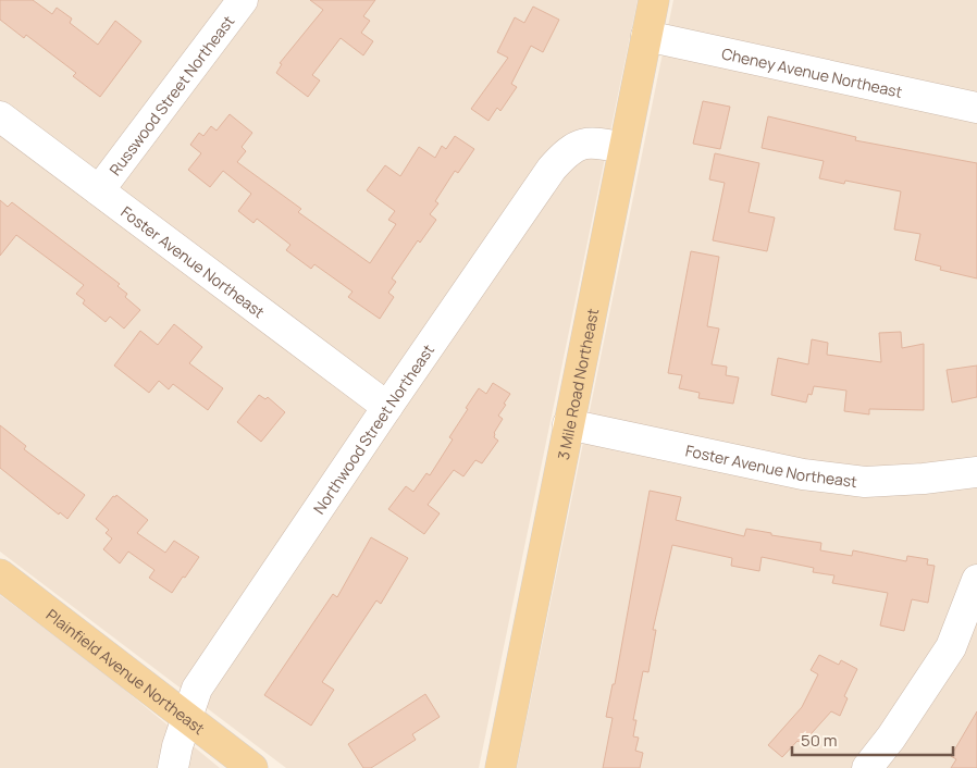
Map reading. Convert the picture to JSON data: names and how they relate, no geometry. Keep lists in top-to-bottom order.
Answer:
{
  "streets": {
    "main road": ["3 Mile Road Northeast", "Plainfield Avenue Northeast"],
    "street": [
      "Cheney Avenue Northeast",
      "Russwood Street Northeast",
      "Foster Avenue Northeast",
      "Northwood Street Northeast"
    ]
  },
  "crossings": [
    ["Cheney Avenue Northeast", "3 Mile Road Northeast"],
    ["Russwood Street Northeast", "Foster Avenue Northeast"],
    ["Foster Avenue Northeast", "3 Mile Road Northeast"],
    ["Foster Avenue Northeast", "Northwood Street Northeast"],
    ["3 Mile Road Northeast", "Northwood Street Northeast"],
    ["Northwood Street Northeast", "Plainfield Avenue Northeast"]
  ],
  "scale_bar": "50 m"
}
